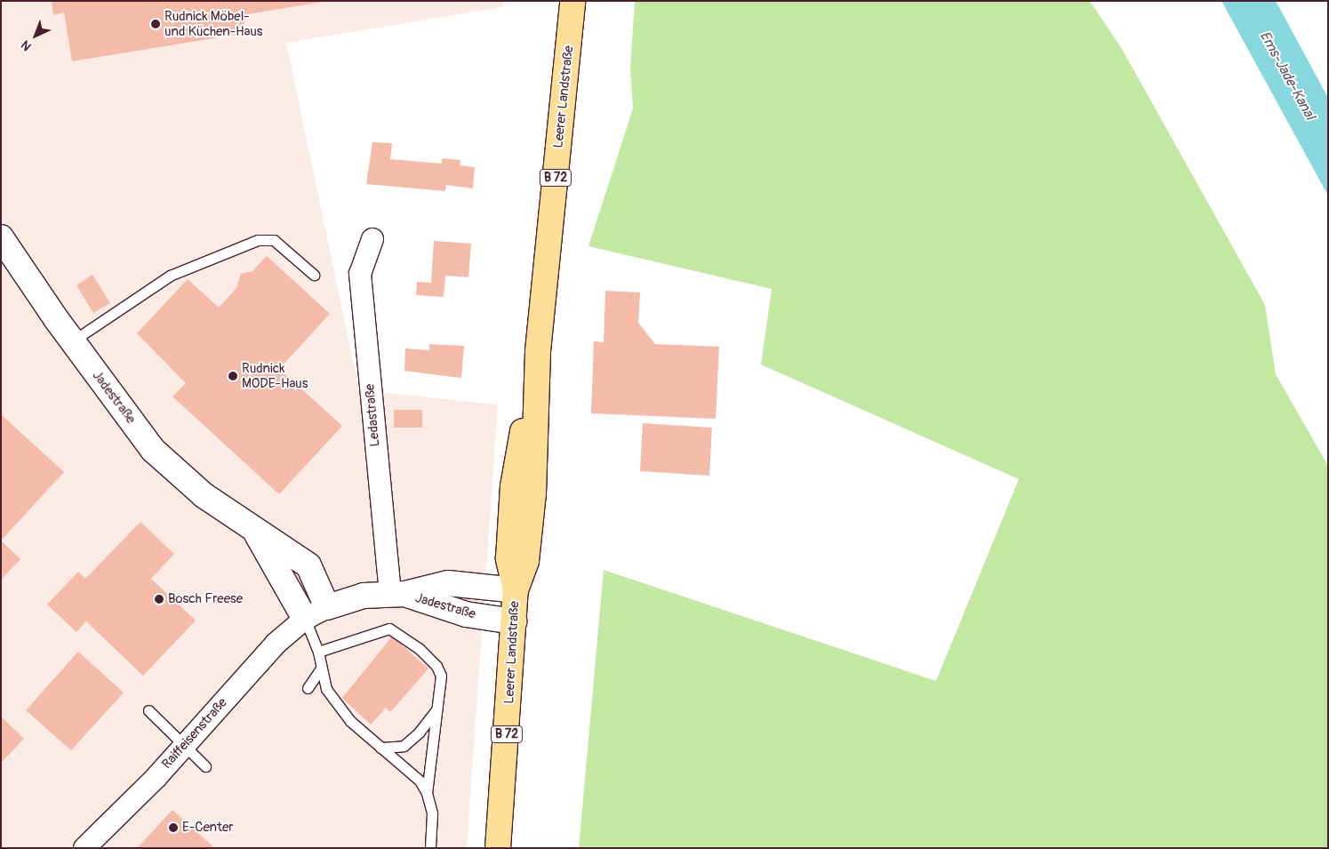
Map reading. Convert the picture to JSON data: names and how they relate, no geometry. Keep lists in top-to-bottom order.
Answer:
{
  "streets": {
    "main road": ["Leerer Landstraße", "B 72"],
    "street": ["Jadestraße", "Ledastraße", "Raiffeisenstraße"]
  },
  "crossings": [
    ["Leerer Landstraße", "Jadestraße"],
    ["Jadestraße", "Ledastraße"],
    ["Jadestraße", "Raiffeisenstraße"]
  ],
  "water": ["Ems-Jade-Kanal"],
  "places": [
    "Rudnick Möbel- und Küchen-Haus",
    "Rudnick MODE-Haus",
    "Bosch Freese",
    "E-Center"
  ],
  "north": "bottom left"
}
